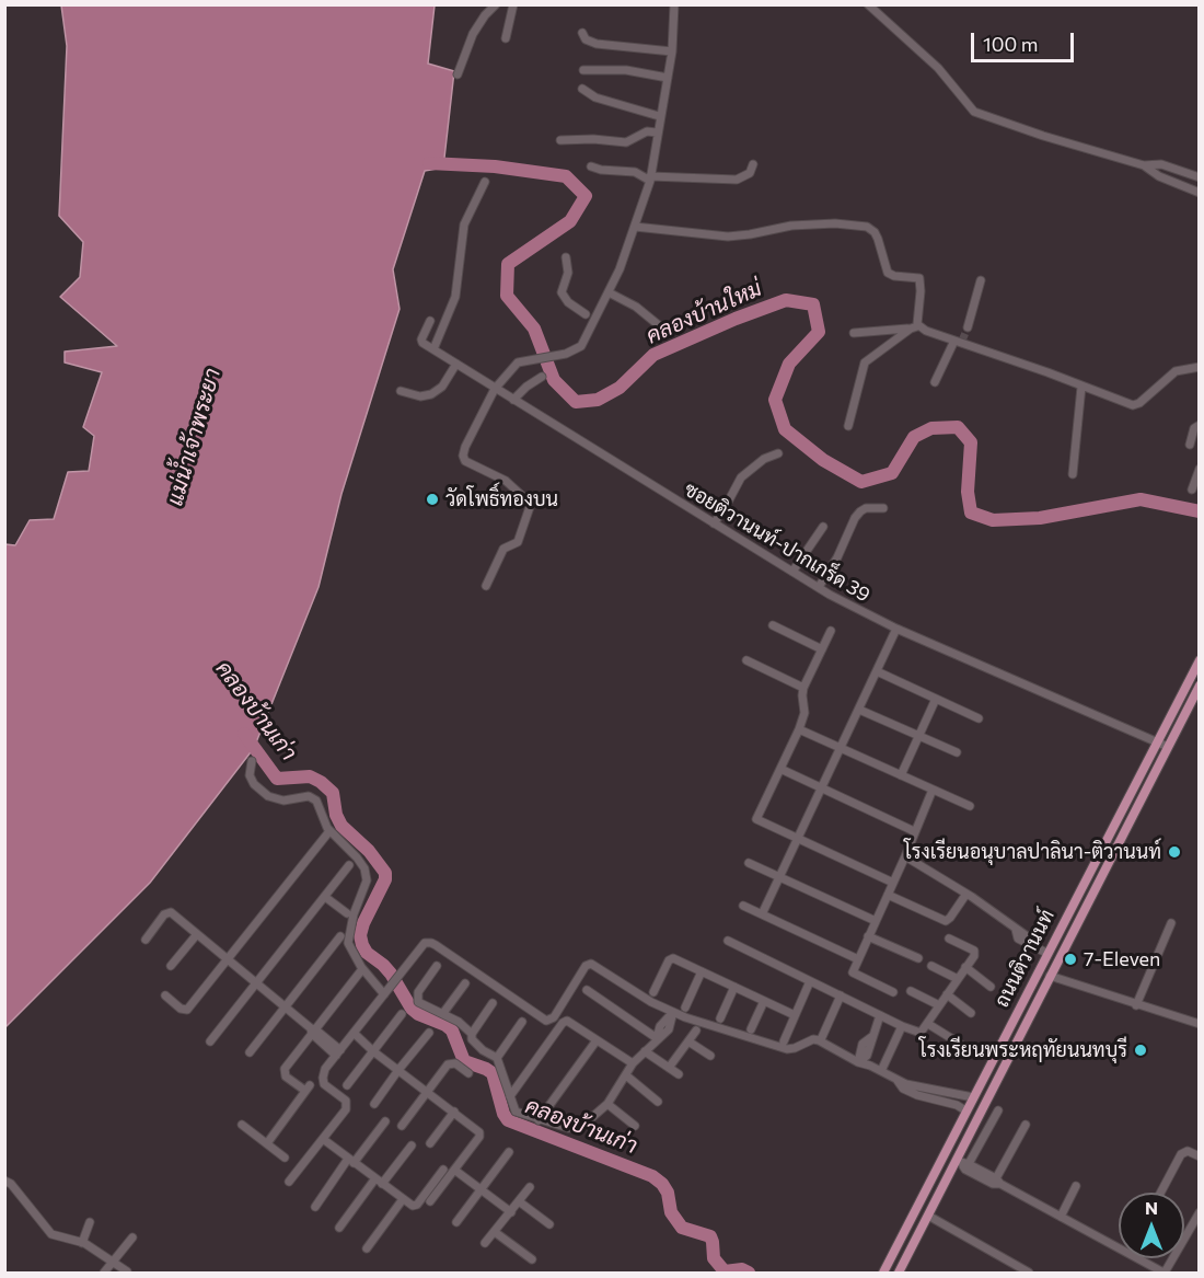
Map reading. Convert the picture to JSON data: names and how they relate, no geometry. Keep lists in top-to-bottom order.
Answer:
{
  "streets": {
    "main road": ["ถนนติวานนท์"],
    "street": ["ซอยติวานนท์-ปากเกร็ด 39"]
  },
  "crossings": [
    ["ซอยติวานนท์-ปากเกร็ด 39", "ถนนติวานนท์"]
  ],
  "water": ["คลองบ้านใหม่", "แม่น้ำเจ้าพระยา", "คลองบ้านเก่า"],
  "places": [
    "วัดโพธิ์ทองบน",
    "โรงเรียนอนุบาลปาลินา-ติวานนท์",
    "7-Eleven",
    "โรงเรียนพระหฤทัยนนทบุรี"
  ],
  "scale_bar": "100 m",
  "north": "top"
}
